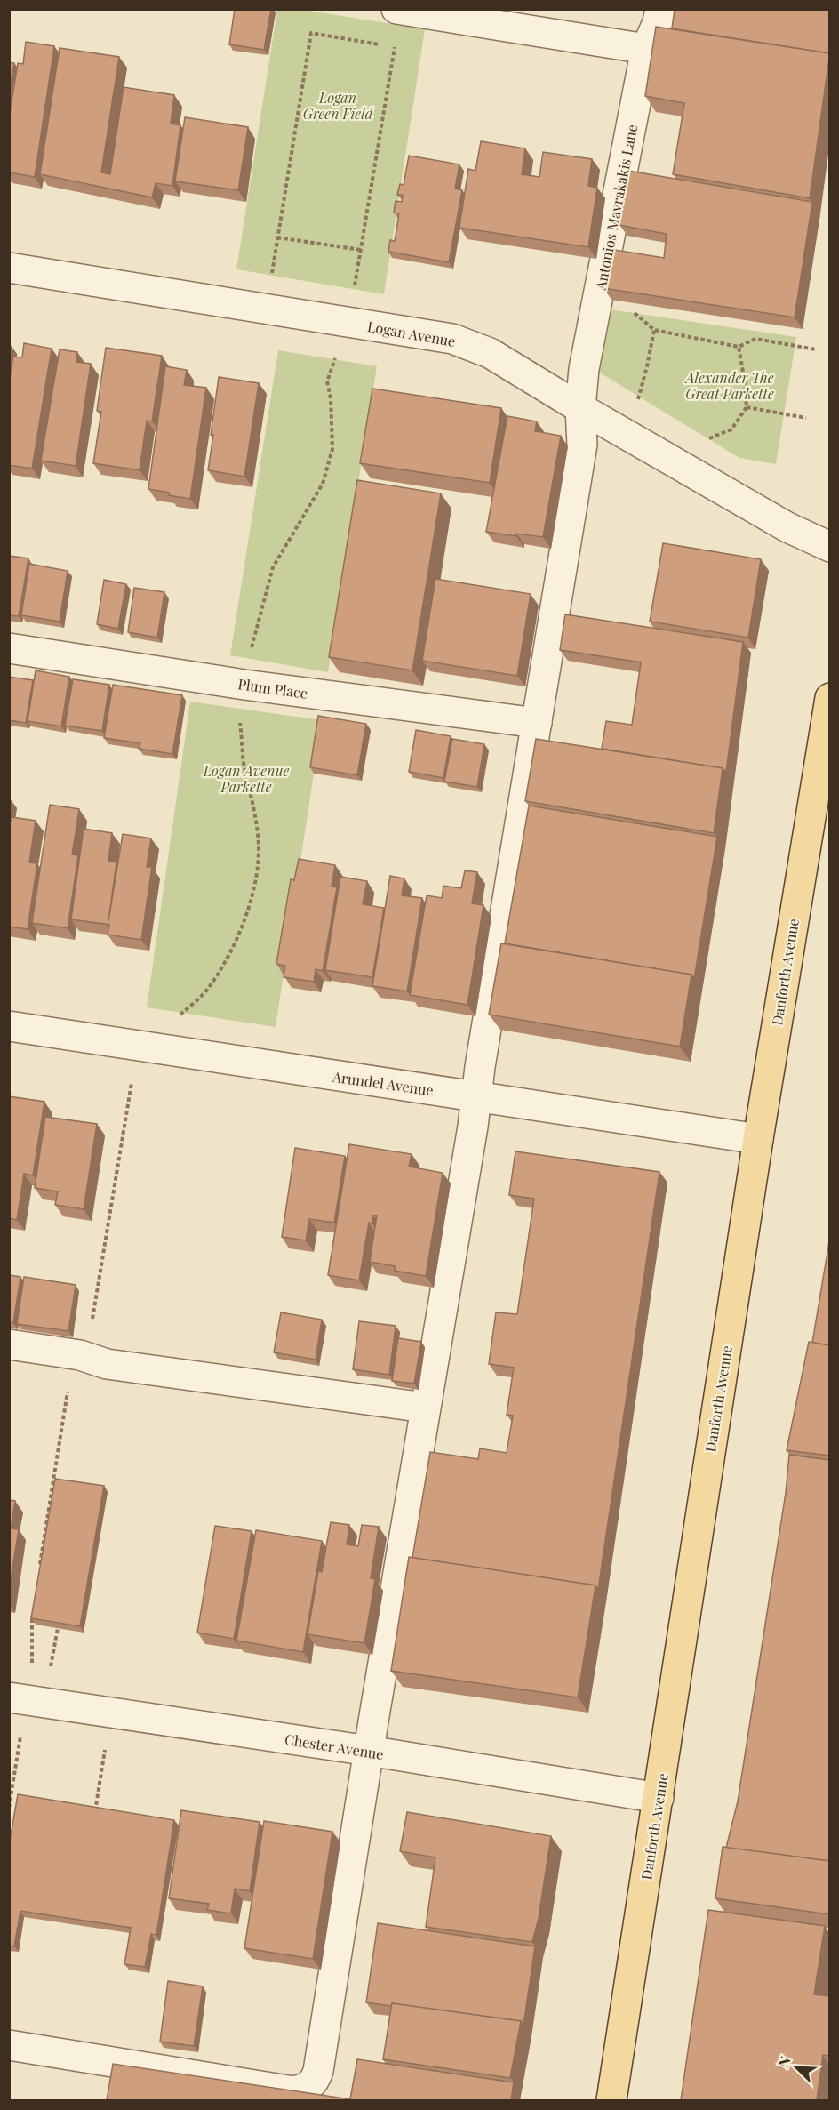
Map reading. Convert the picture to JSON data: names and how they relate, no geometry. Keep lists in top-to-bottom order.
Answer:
{
  "streets": {
    "main road": ["Danforth Avenue"],
    "street": [
      "Antonios Mavrakakis Lane",
      "Logan Avenue",
      "Plum Place",
      "Arundel Avenue",
      "Chester Avenue"
    ]
  },
  "crossings": [
    ["Antonios Mavrakakis Lane", "Logan Avenue"],
    ["Antonios Mavrakakis Lane", "Plum Place"],
    ["Antonios Mavrakakis Lane", "Arundel Avenue"],
    ["Antonios Mavrakakis Lane", "Chester Avenue"],
    ["Danforth Avenue", "Arundel Avenue"],
    ["Danforth Avenue", "Chester Avenue"]
  ],
  "parks": ["Logan Green Field", "Alexander The Great Parkette", "Logan Avenue Parkette"],
  "north": "top left"
}
